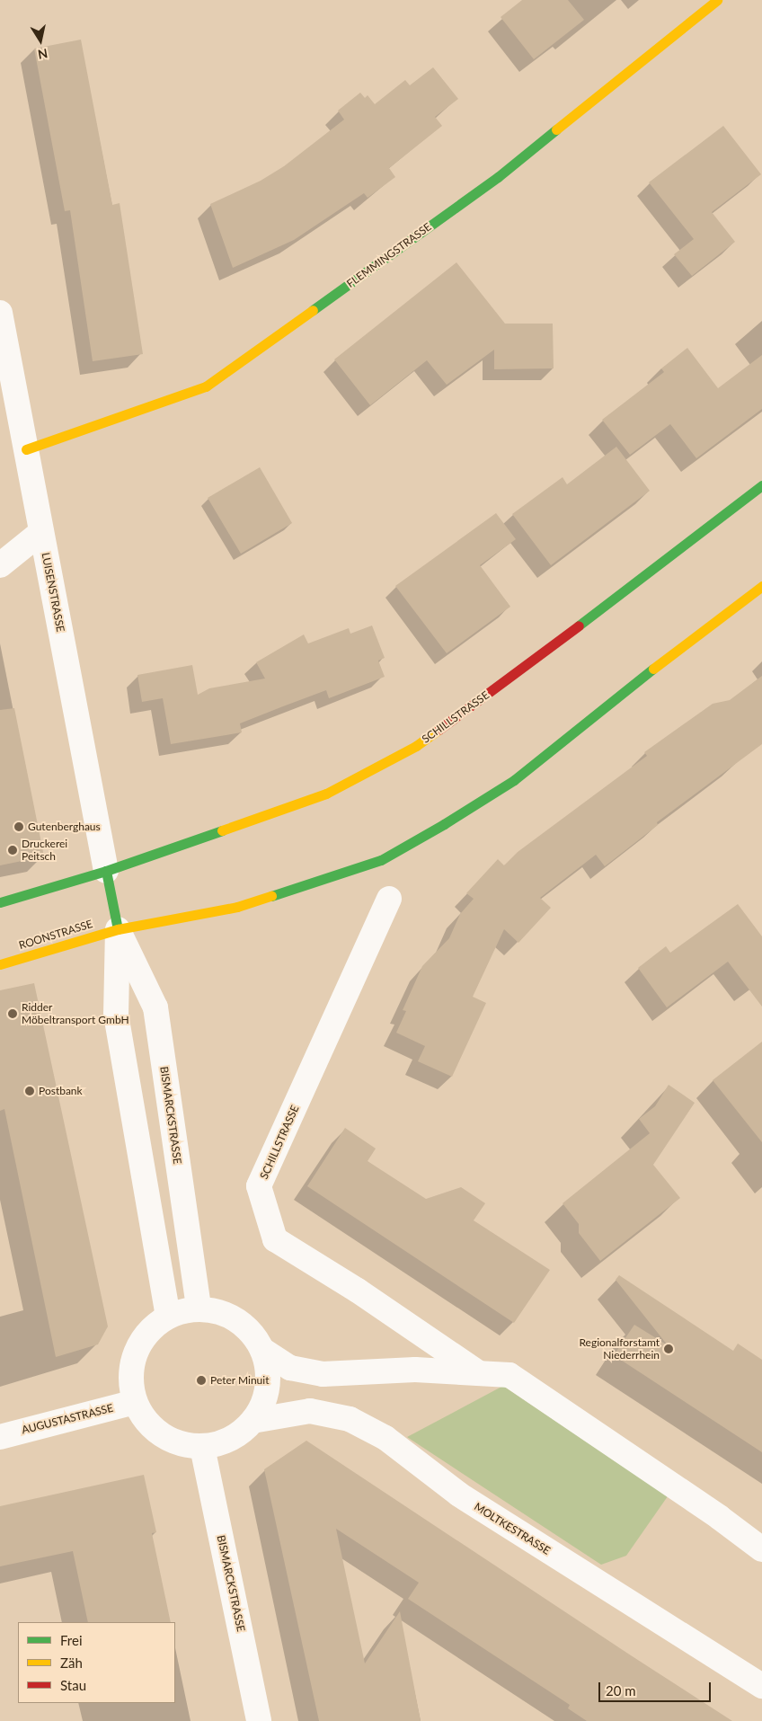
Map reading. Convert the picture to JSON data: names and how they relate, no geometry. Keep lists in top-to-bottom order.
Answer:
{
  "streets": {
    "main road": ["FLEMMINGSTRASSE", "SCHILLSTRASSE", "ROONSTRASSE"],
    "street": [
      "LUISENSTRASSE",
      "BISMARCKSTRASSE",
      "AUGUSTASTRASSE",
      "MOLTKESTRASSE"
    ]
  },
  "crossings": [
    ["FLEMMINGSTRASSE", "LUISENSTRASSE"],
    ["LUISENSTRASSE", "SCHILLSTRASSE"],
    ["ROONSTRASSE", "BISMARCKSTRASSE"],
    ["BISMARCKSTRASSE", "AUGUSTASTRASSE"],
    ["BISMARCKSTRASSE", "MOLTKESTRASSE"],
    ["AUGUSTASTRASSE", "MOLTKESTRASSE"]
  ],
  "places": [
    "Gutenberghaus",
    "Druckerei Peitsch",
    "Ridder Möbeltransport GmbH",
    "Postbank",
    "Regionalforstamt Niederrhein",
    "Peter Minuit"
  ],
  "legend": ["Frei", "Zäh", "Stau"],
  "scale_bar": "20 m",
  "north": "bottom"
}
